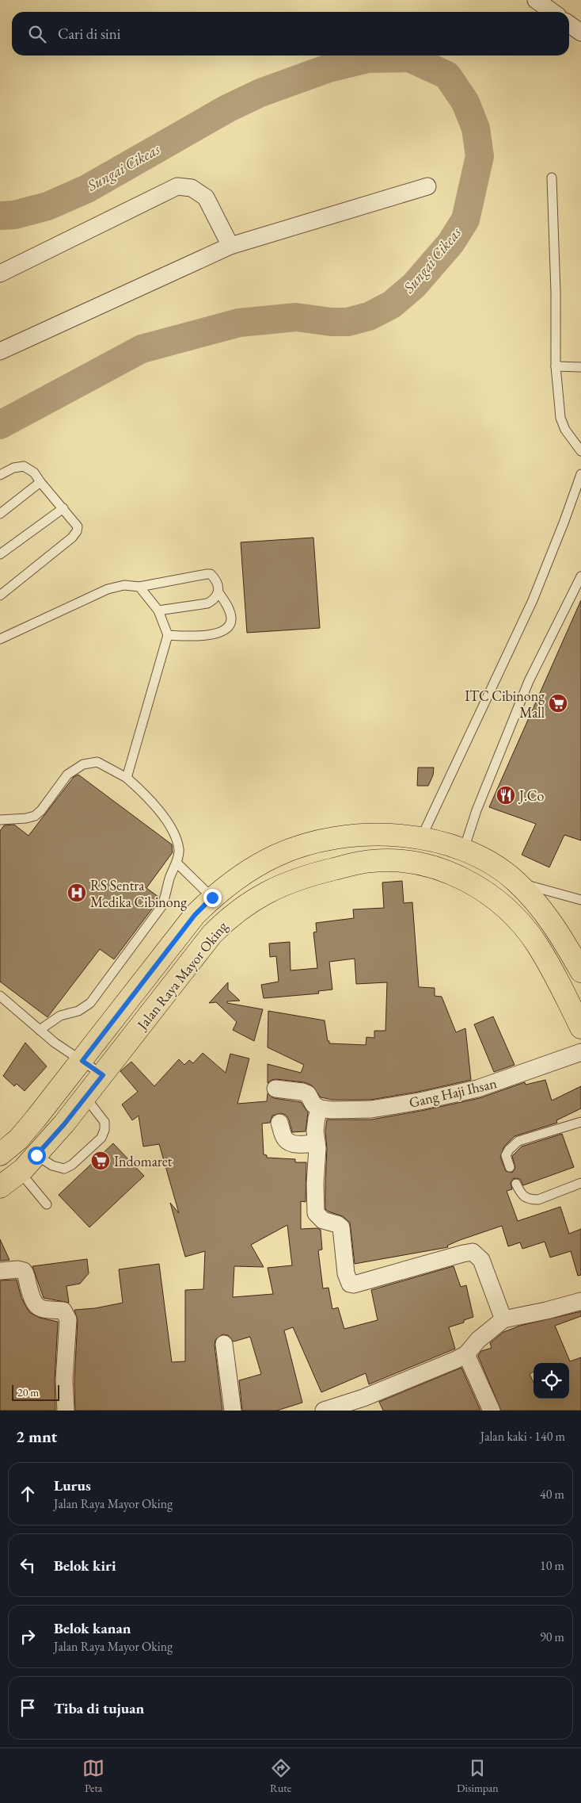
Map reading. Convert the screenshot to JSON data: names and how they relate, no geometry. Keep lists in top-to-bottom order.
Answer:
{
  "streets": {
    "main road": ["Jalan Raya Mayor Oking"],
    "street": ["Gang Haji Ihsan"]
  },
  "water": ["Sungai Cikeas"],
  "places": {
    "supermarket": ["ITC Cibinong Mall", "Indomaret"],
    "restaurant": ["J.Co"],
    "hospital": ["RS Sentra Medika Cibinong"]
  },
  "scale_bar": "20 m",
  "page": {
    "search": "Cari di sini",
    "scale": "20 m",
    "heading": ["2 mnt", "Jalan kaki · 140 m"],
    "list": [
      ["Lurus", "Jalan Raya Mayor Oking", "40 m"],
      ["Belok kiri", "10 m"],
      ["Belok kanan", "Jalan Raya Mayor Oking", "90 m"],
      "Tiba di tujuan"
    ],
    "nav": ["Peta", "Rute", "Disimpan"]
  }
}
